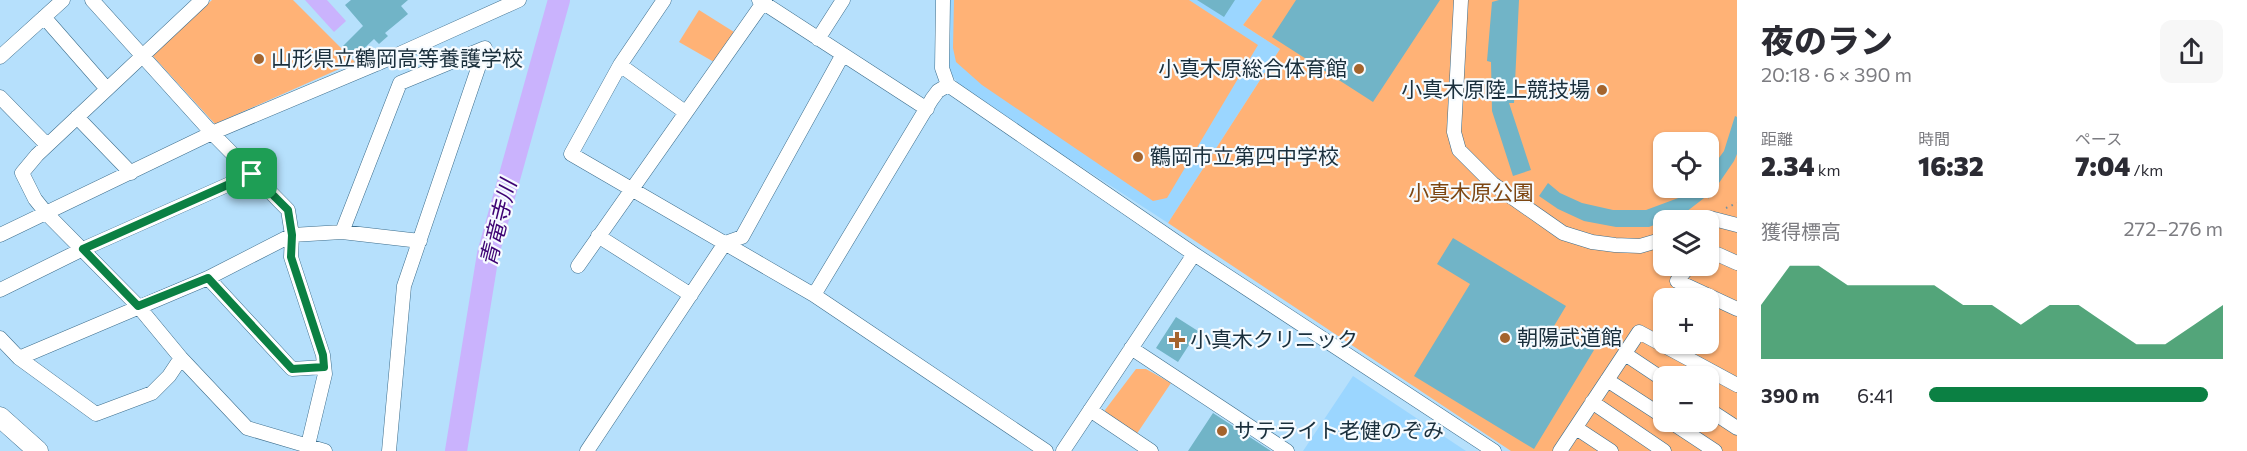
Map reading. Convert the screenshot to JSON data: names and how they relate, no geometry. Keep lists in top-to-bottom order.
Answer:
{
  "water": ["青竜寺川"],
  "parks": ["小真木原公園"],
  "places": {
    "other": [
      "山形県立鶴岡高等養護学校",
      "小真木原総合体育館",
      "小真木原陸上競技場",
      "鶴岡市立第四中学校",
      "朝陽武道館",
      "サテライト老健のぞみ"
    ],
    "health": ["小真木クリニック"]
  },
  "page": {
    "heading": ["夜のラン", "20:18 · 6 × 390 m"],
    "stats": [
      ["距離", "2.34 km"],
      ["時間", "16:32"],
      ["ペース", "7:04 /km"]
    ],
    "map_buttons": ["+", "−"],
    "chart": ["獲得標高", "272–276 m"],
    "list": [
      {
        "name": "390 m",
        "note": "6:41"
      }
    ]
  }
}
